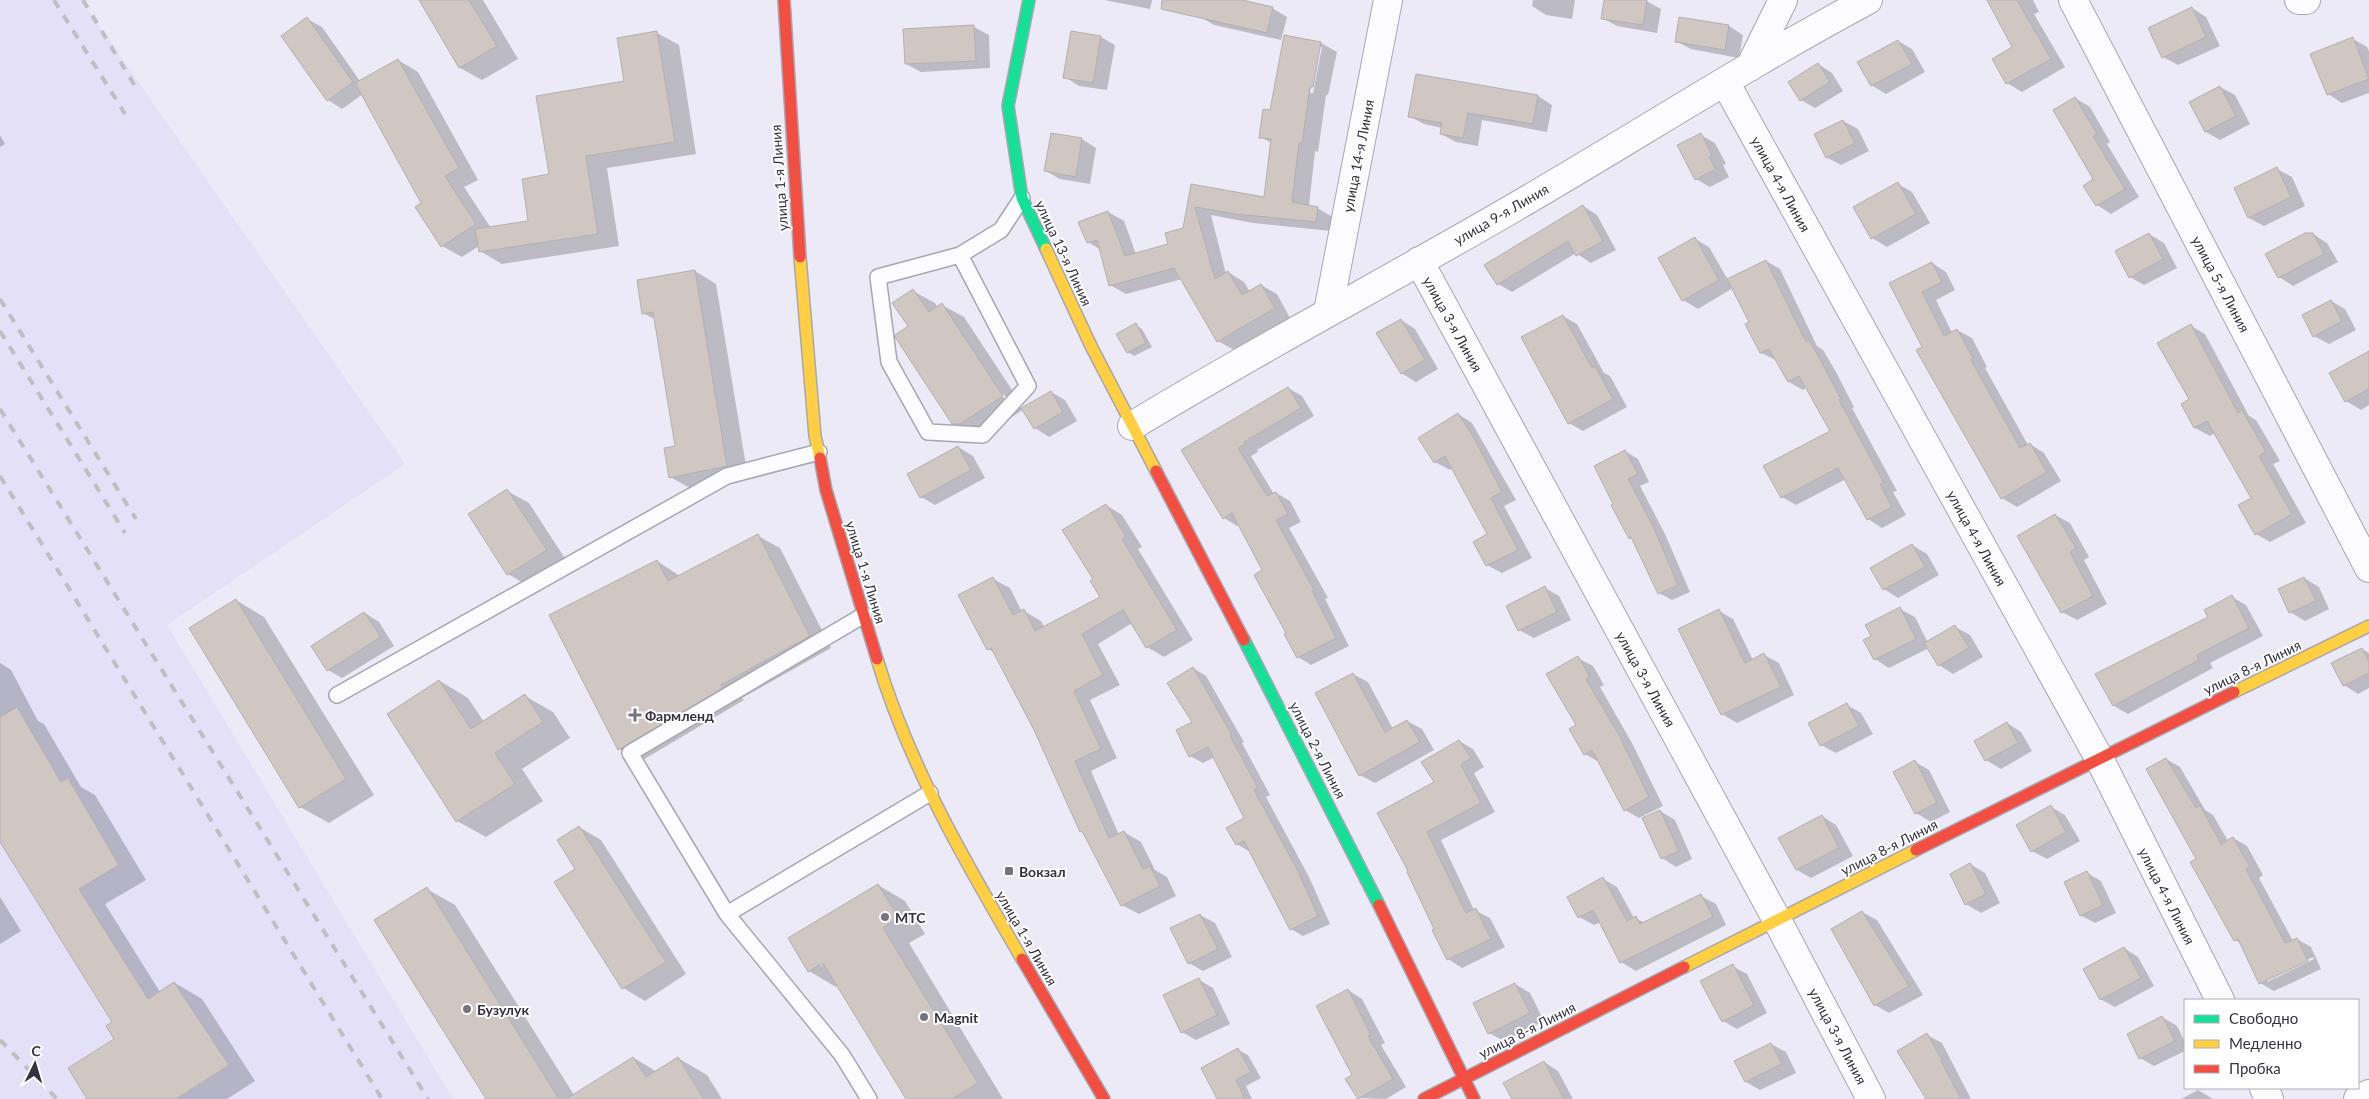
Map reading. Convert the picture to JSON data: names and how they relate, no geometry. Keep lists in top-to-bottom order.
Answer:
{
  "streets": {
    "street": [
      "улица 14-я Линия",
      "улица 1-я Линия",
      "улица 4-я Линия",
      "улица 9-я Линия",
      "улица 13-я Линия",
      "улица 5-я Линия",
      "улица 3-я Линия",
      "улица 8-я Линия",
      "улица 2-я Линия"
    ]
  },
  "crossings": [
    ["улица 14-я Линия", "улица 9-я Линия"],
    ["улица 4-я Линия", "улица 9-я Линия"],
    ["улица 4-я Линия", "улица 8-я Линия"],
    ["улица 9-я Линия", "улица 13-я Линия"],
    ["улица 9-я Линия", "улица 3-я Линия"],
    ["улица 9-я Линия", "улица 2-я Линия"],
    ["улица 13-я Линия", "улица 2-я Линия"],
    ["улица 3-я Линия", "улица 8-я Линия"],
    ["улица 8-я Линия", "улица 2-я Линия"]
  ],
  "places": {
    "health": ["Фармленд"],
    "transit": ["Вокзал"],
    "other": ["МТС", "Бузулук", "Magnit"]
  },
  "legend": ["Свободно", "Медленно", "Пробка"],
  "north": "top"
}
